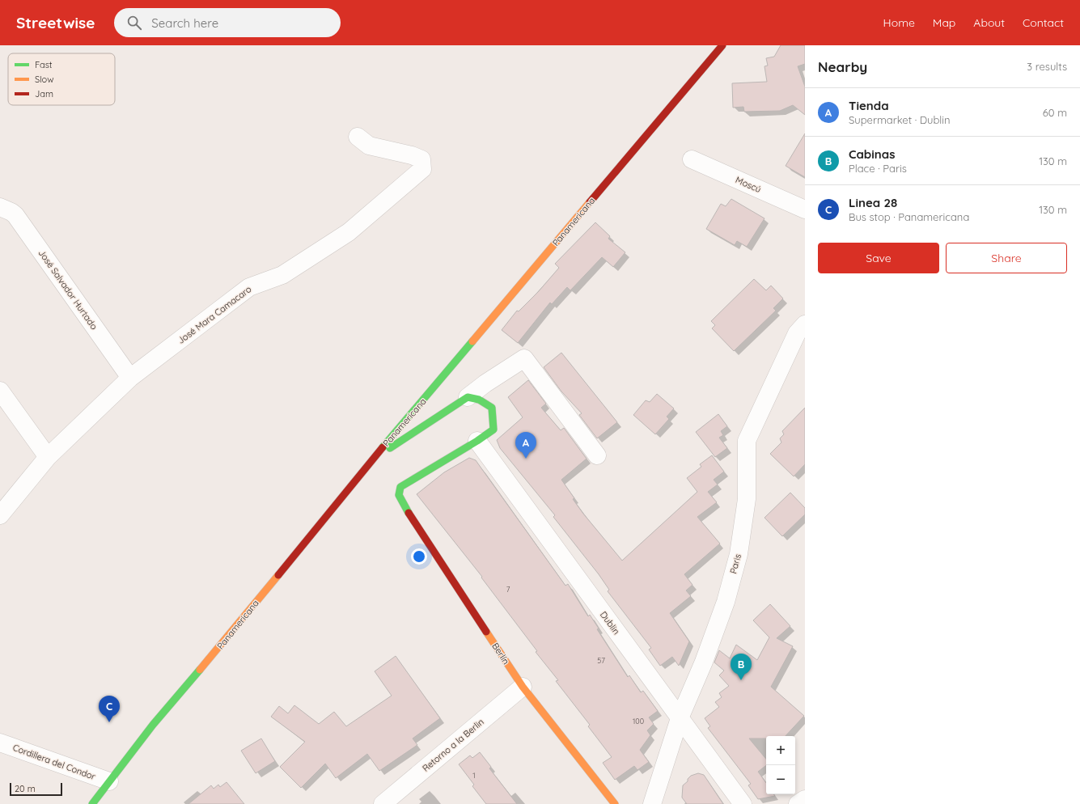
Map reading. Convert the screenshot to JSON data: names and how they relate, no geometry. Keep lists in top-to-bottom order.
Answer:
{
  "streets": {
    "main road": ["Panamericana", "Berlín"],
    "street": [
      "Moscú",
      "José Salvador Hurtado",
      "José Mara Camacaro",
      "Paris",
      "Dublin",
      "Retorno a la Berlin",
      "Cordillera del Condor"
    ]
  },
  "crossings": [
    ["Panamericana", "Cordillera del Condor"],
    ["José Salvador Hurtado", "José Mara Camacaro"],
    ["Paris", "Dublin"],
    ["Dublin", "Berlín"],
    ["Berlín", "Retorno a la Berlin"]
  ],
  "house_numbers": [
    "7",
    "57",
    "100",
    "1"
  ],
  "legend": ["Fast", "Slow", "Jam"],
  "scale_bar": "20 m",
  "page": {
    "header": "Streetwise",
    "search": "Search here",
    "nav": [
      "Home",
      "Map",
      "About",
      "Contact"
    ],
    "heading": ["Nearby", "3 results"],
    "list": [
      {
        "mark": "A",
        "name": "Tienda",
        "note": "Supermarket · Dublin",
        "value": "60 m"
      },
      {
        "mark": "B",
        "name": "Cabinas",
        "note": "Place · Paris",
        "value": "130 m"
      },
      {
        "mark": "C",
        "name": "Linea 28",
        "note": "Bus stop · Panamericana",
        "value": "130 m"
      }
    ],
    "buttons": ["Save", "Share"],
    "pins": ["A", "B", "C"],
    "map_buttons": ["+", "−"],
    "scale": "20 m"
  }
}
